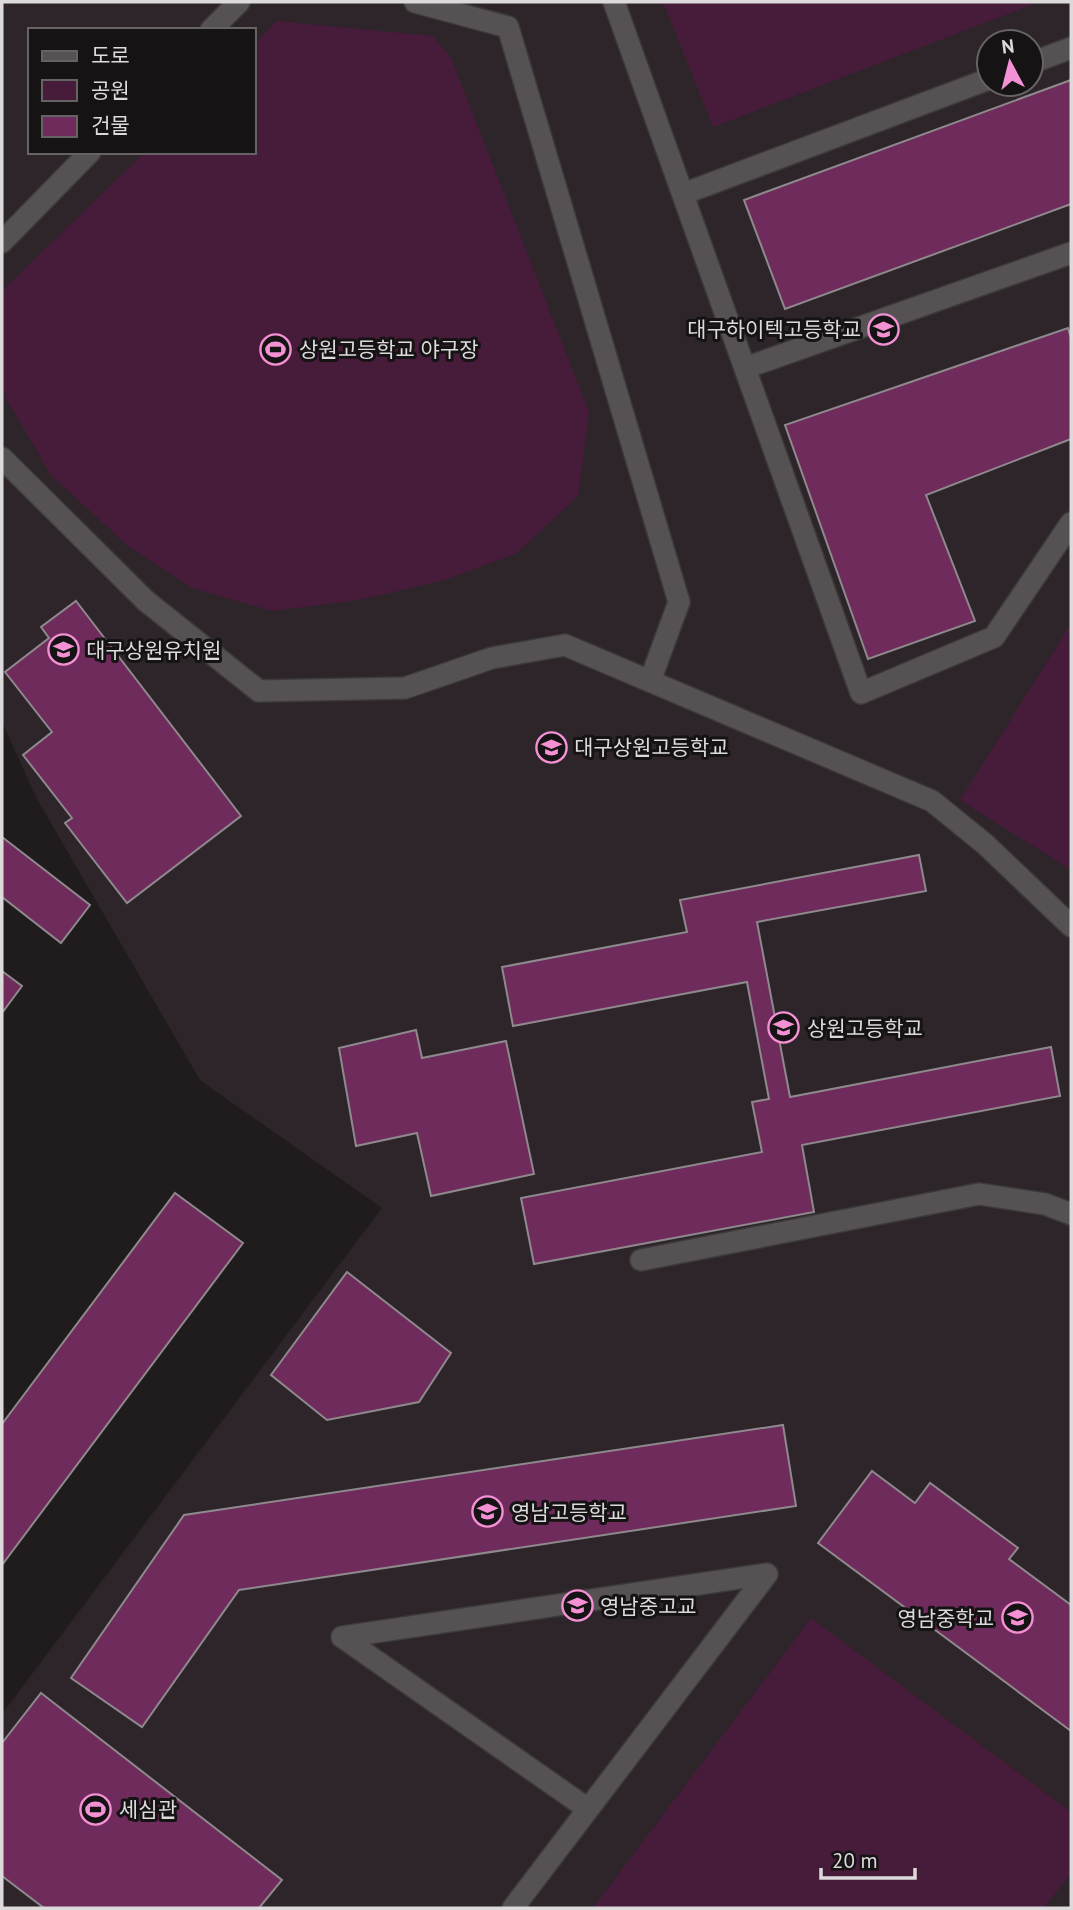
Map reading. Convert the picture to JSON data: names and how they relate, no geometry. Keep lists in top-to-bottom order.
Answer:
{
  "places": {
    "school or university": [
      "대구하이텍고등학교",
      "대구상원유치원",
      "대구상원고등학교",
      "상원고등학교",
      "영남고등학교",
      "영남중고교",
      "영남중학교"
    ],
    "sports": ["상원고등학교 야구장", "세심관"]
  },
  "legend": ["도로", "공원", "건물"],
  "scale_bar": "20 m",
  "north": "top"
}
